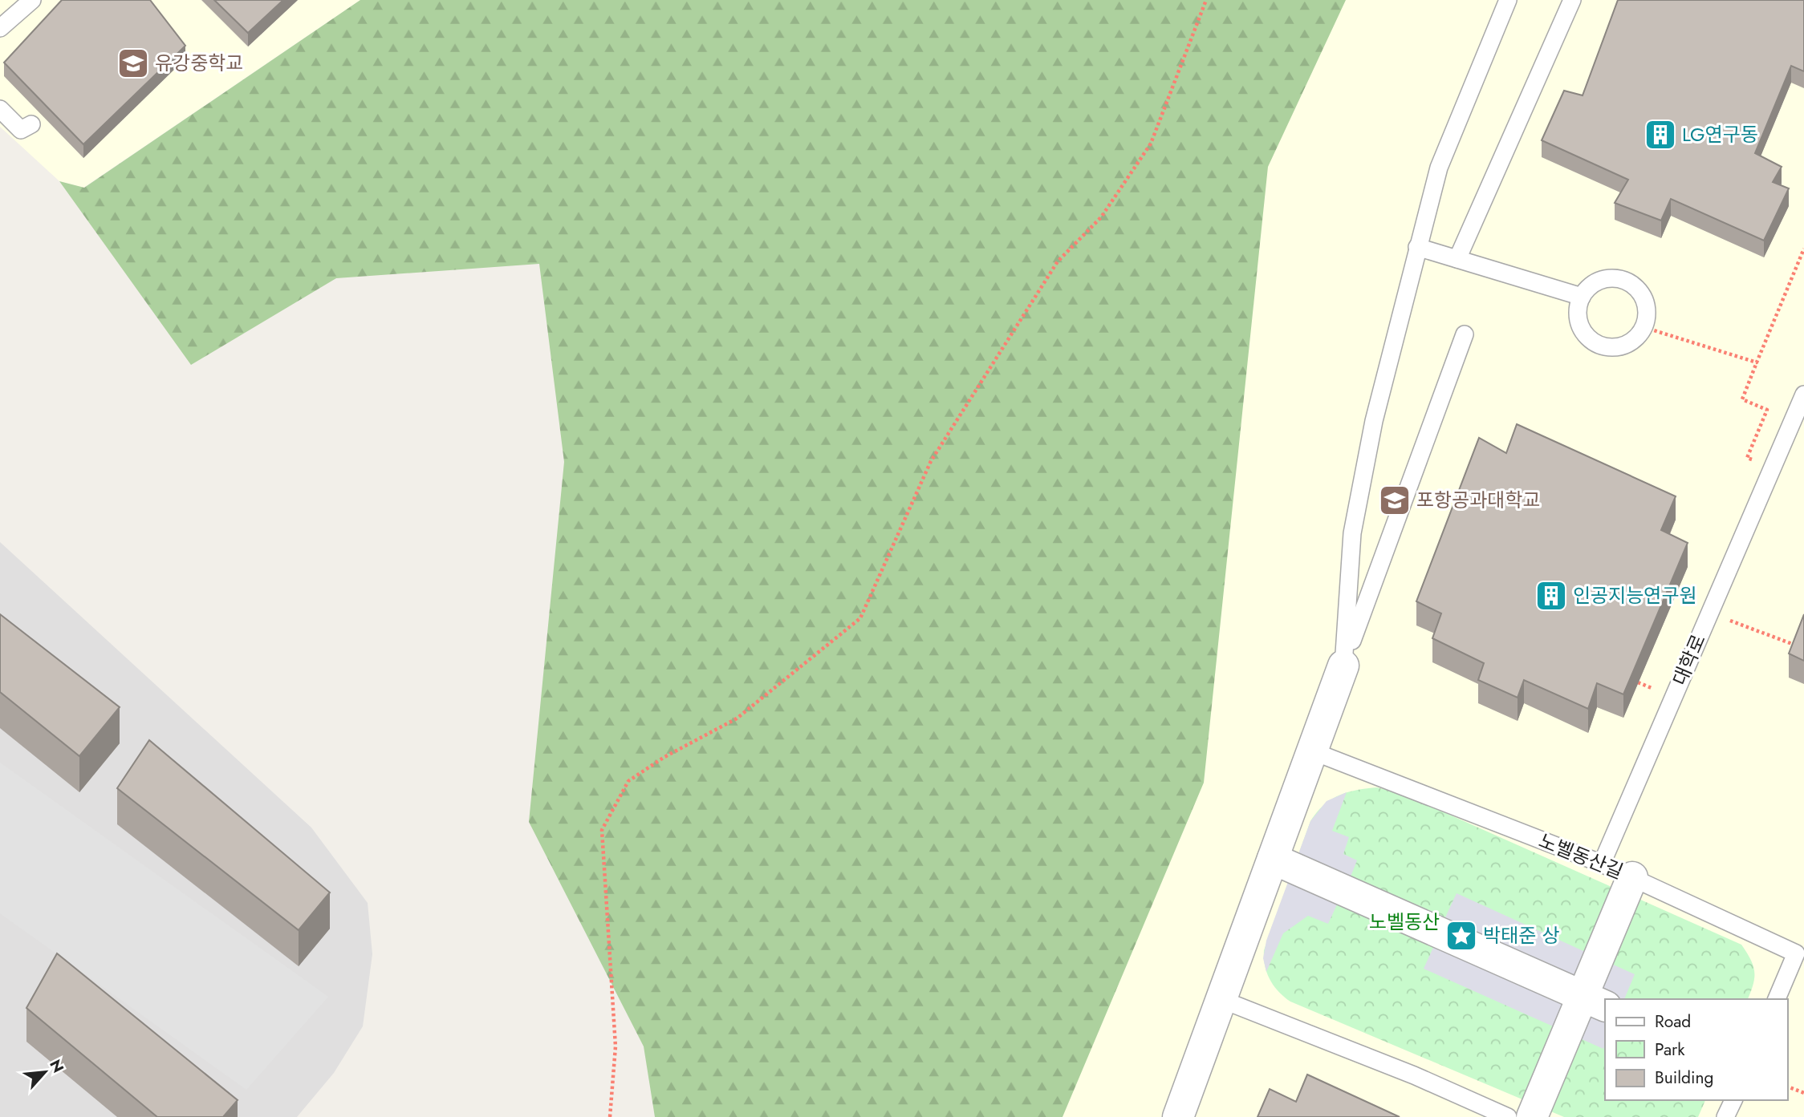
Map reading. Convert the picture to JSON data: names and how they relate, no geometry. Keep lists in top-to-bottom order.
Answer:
{
  "streets": {
    "lane": ["대학로", "노벨동산길"]
  },
  "crossings": [
    ["대학로", "노벨동산길"]
  ],
  "parks": ["노벨동산"],
  "places": {
    "school or university": ["유강중학교", "포항공과대학교"],
    "building": ["LG연구동", "인공지능연구원"],
    "place": ["박태준 상"]
  },
  "legend": ["Road", "Park", "Building"],
  "north": "top right"
}
